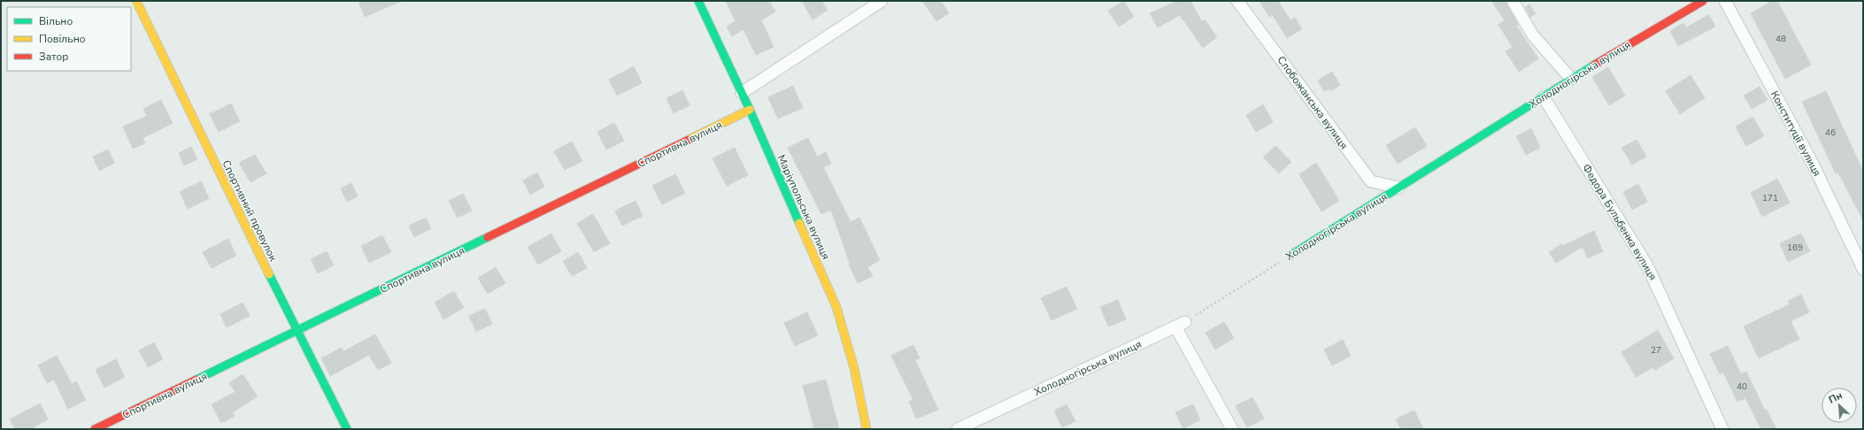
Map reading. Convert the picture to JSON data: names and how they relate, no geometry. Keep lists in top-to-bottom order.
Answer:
{
  "streets": {
    "street": [
      "Холодногірська вулиця",
      "Слобожанська вулиця",
      "Конституції вулиця",
      "Спортивна вулиця",
      "Маріупольська вулиця",
      "Спортивний провулок",
      "Федора Бульбенка вулиця"
    ]
  },
  "crossings": [
    ["Холодногірська вулиця", "Слобожанська вулиця"],
    ["Холодногірська вулиця", "Федора Бульбенка вулиця"],
    ["Спортивна вулиця", "Маріупольська вулиця"],
    ["Спортивна вулиця", "Спортивний провулок"]
  ],
  "house_numbers": [
    "48",
    "46",
    "171",
    "169",
    "27",
    "40"
  ],
  "legend": ["Вільно", "Повільно", "Затор"],
  "north": "top left"
}
